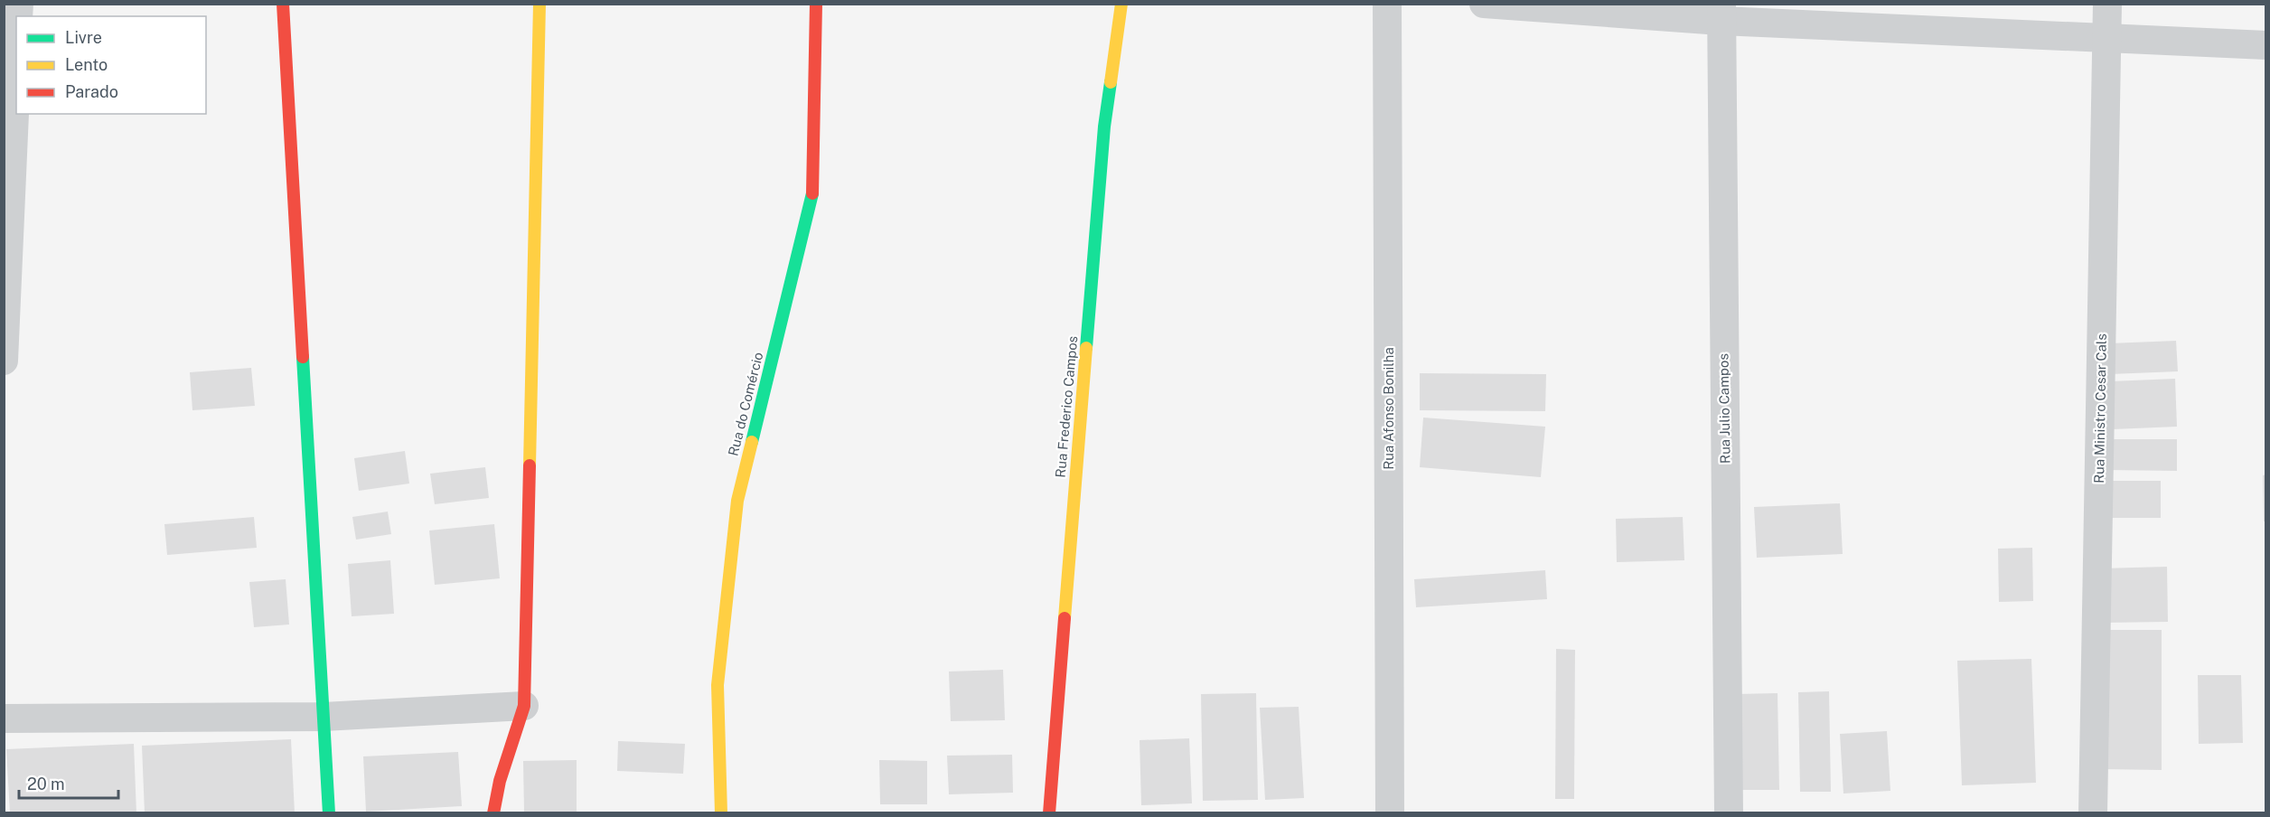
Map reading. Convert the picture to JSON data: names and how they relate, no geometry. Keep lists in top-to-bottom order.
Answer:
{
  "streets": {
    "street": [
      "Rua do Comércio",
      "Rua Frederico Campos",
      "Rua Afonso Bonilha",
      "Rua Julio Campos",
      "Rua Ministro Cesar Cals"
    ]
  },
  "legend": ["Livre", "Lento", "Parado"],
  "scale_bar": "20 m"
}
